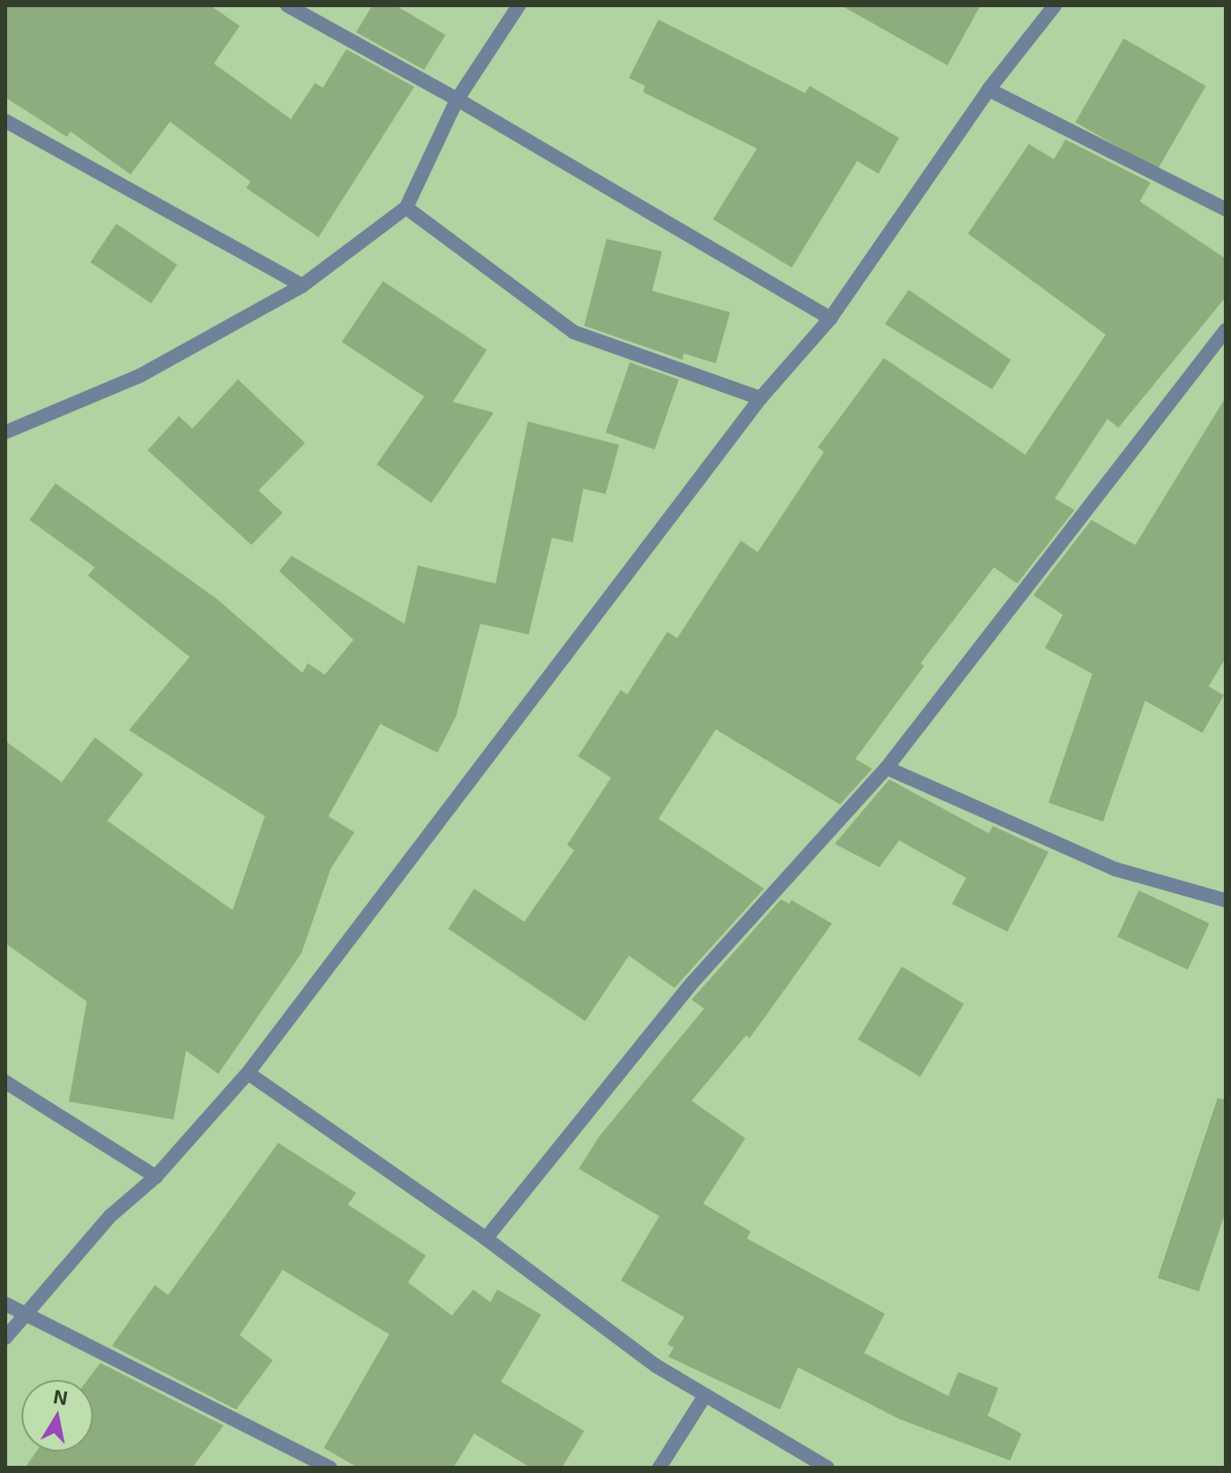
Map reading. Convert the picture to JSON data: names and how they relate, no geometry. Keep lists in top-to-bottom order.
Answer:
{
  "north": "top"
}
